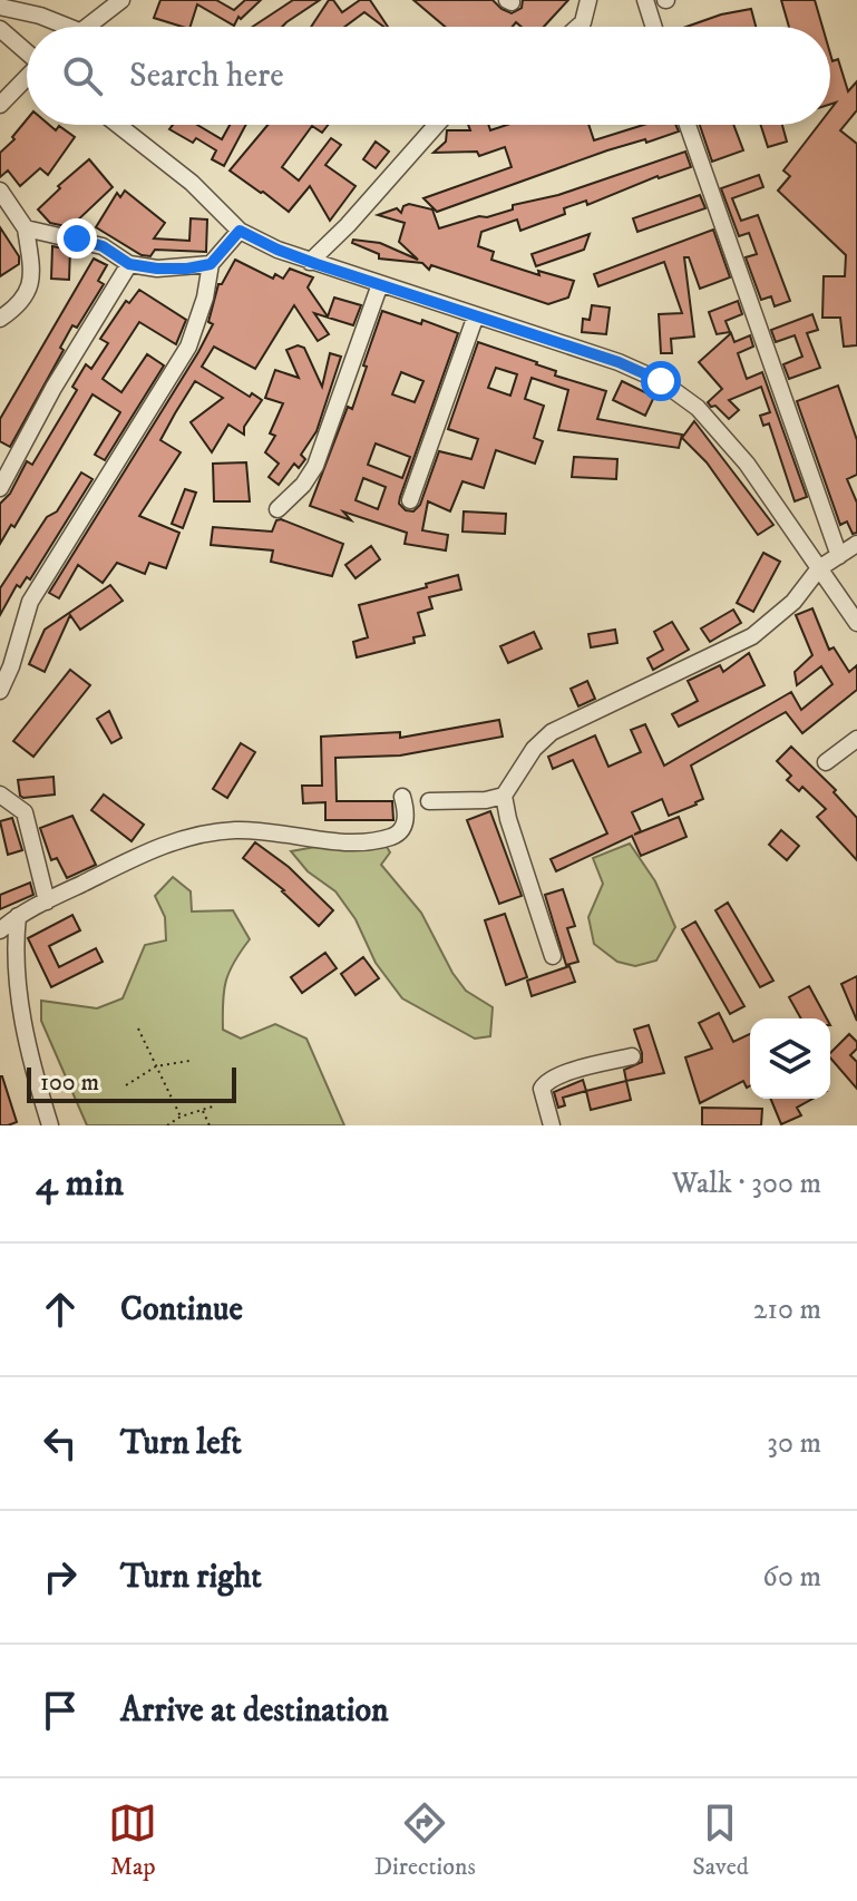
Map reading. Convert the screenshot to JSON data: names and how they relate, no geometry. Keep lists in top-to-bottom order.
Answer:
{
  "scale_bar": "100 m",
  "page": {
    "search": "Search here",
    "scale": "100 m",
    "heading": ["4 min", "Walk · 300 m"],
    "list": [
      ["Continue", "210 m"],
      ["Turn left", "30 m"],
      ["Turn right", "60 m"],
      "Arrive at destination"
    ],
    "nav": ["Map", "Directions", "Saved"]
  }
}
